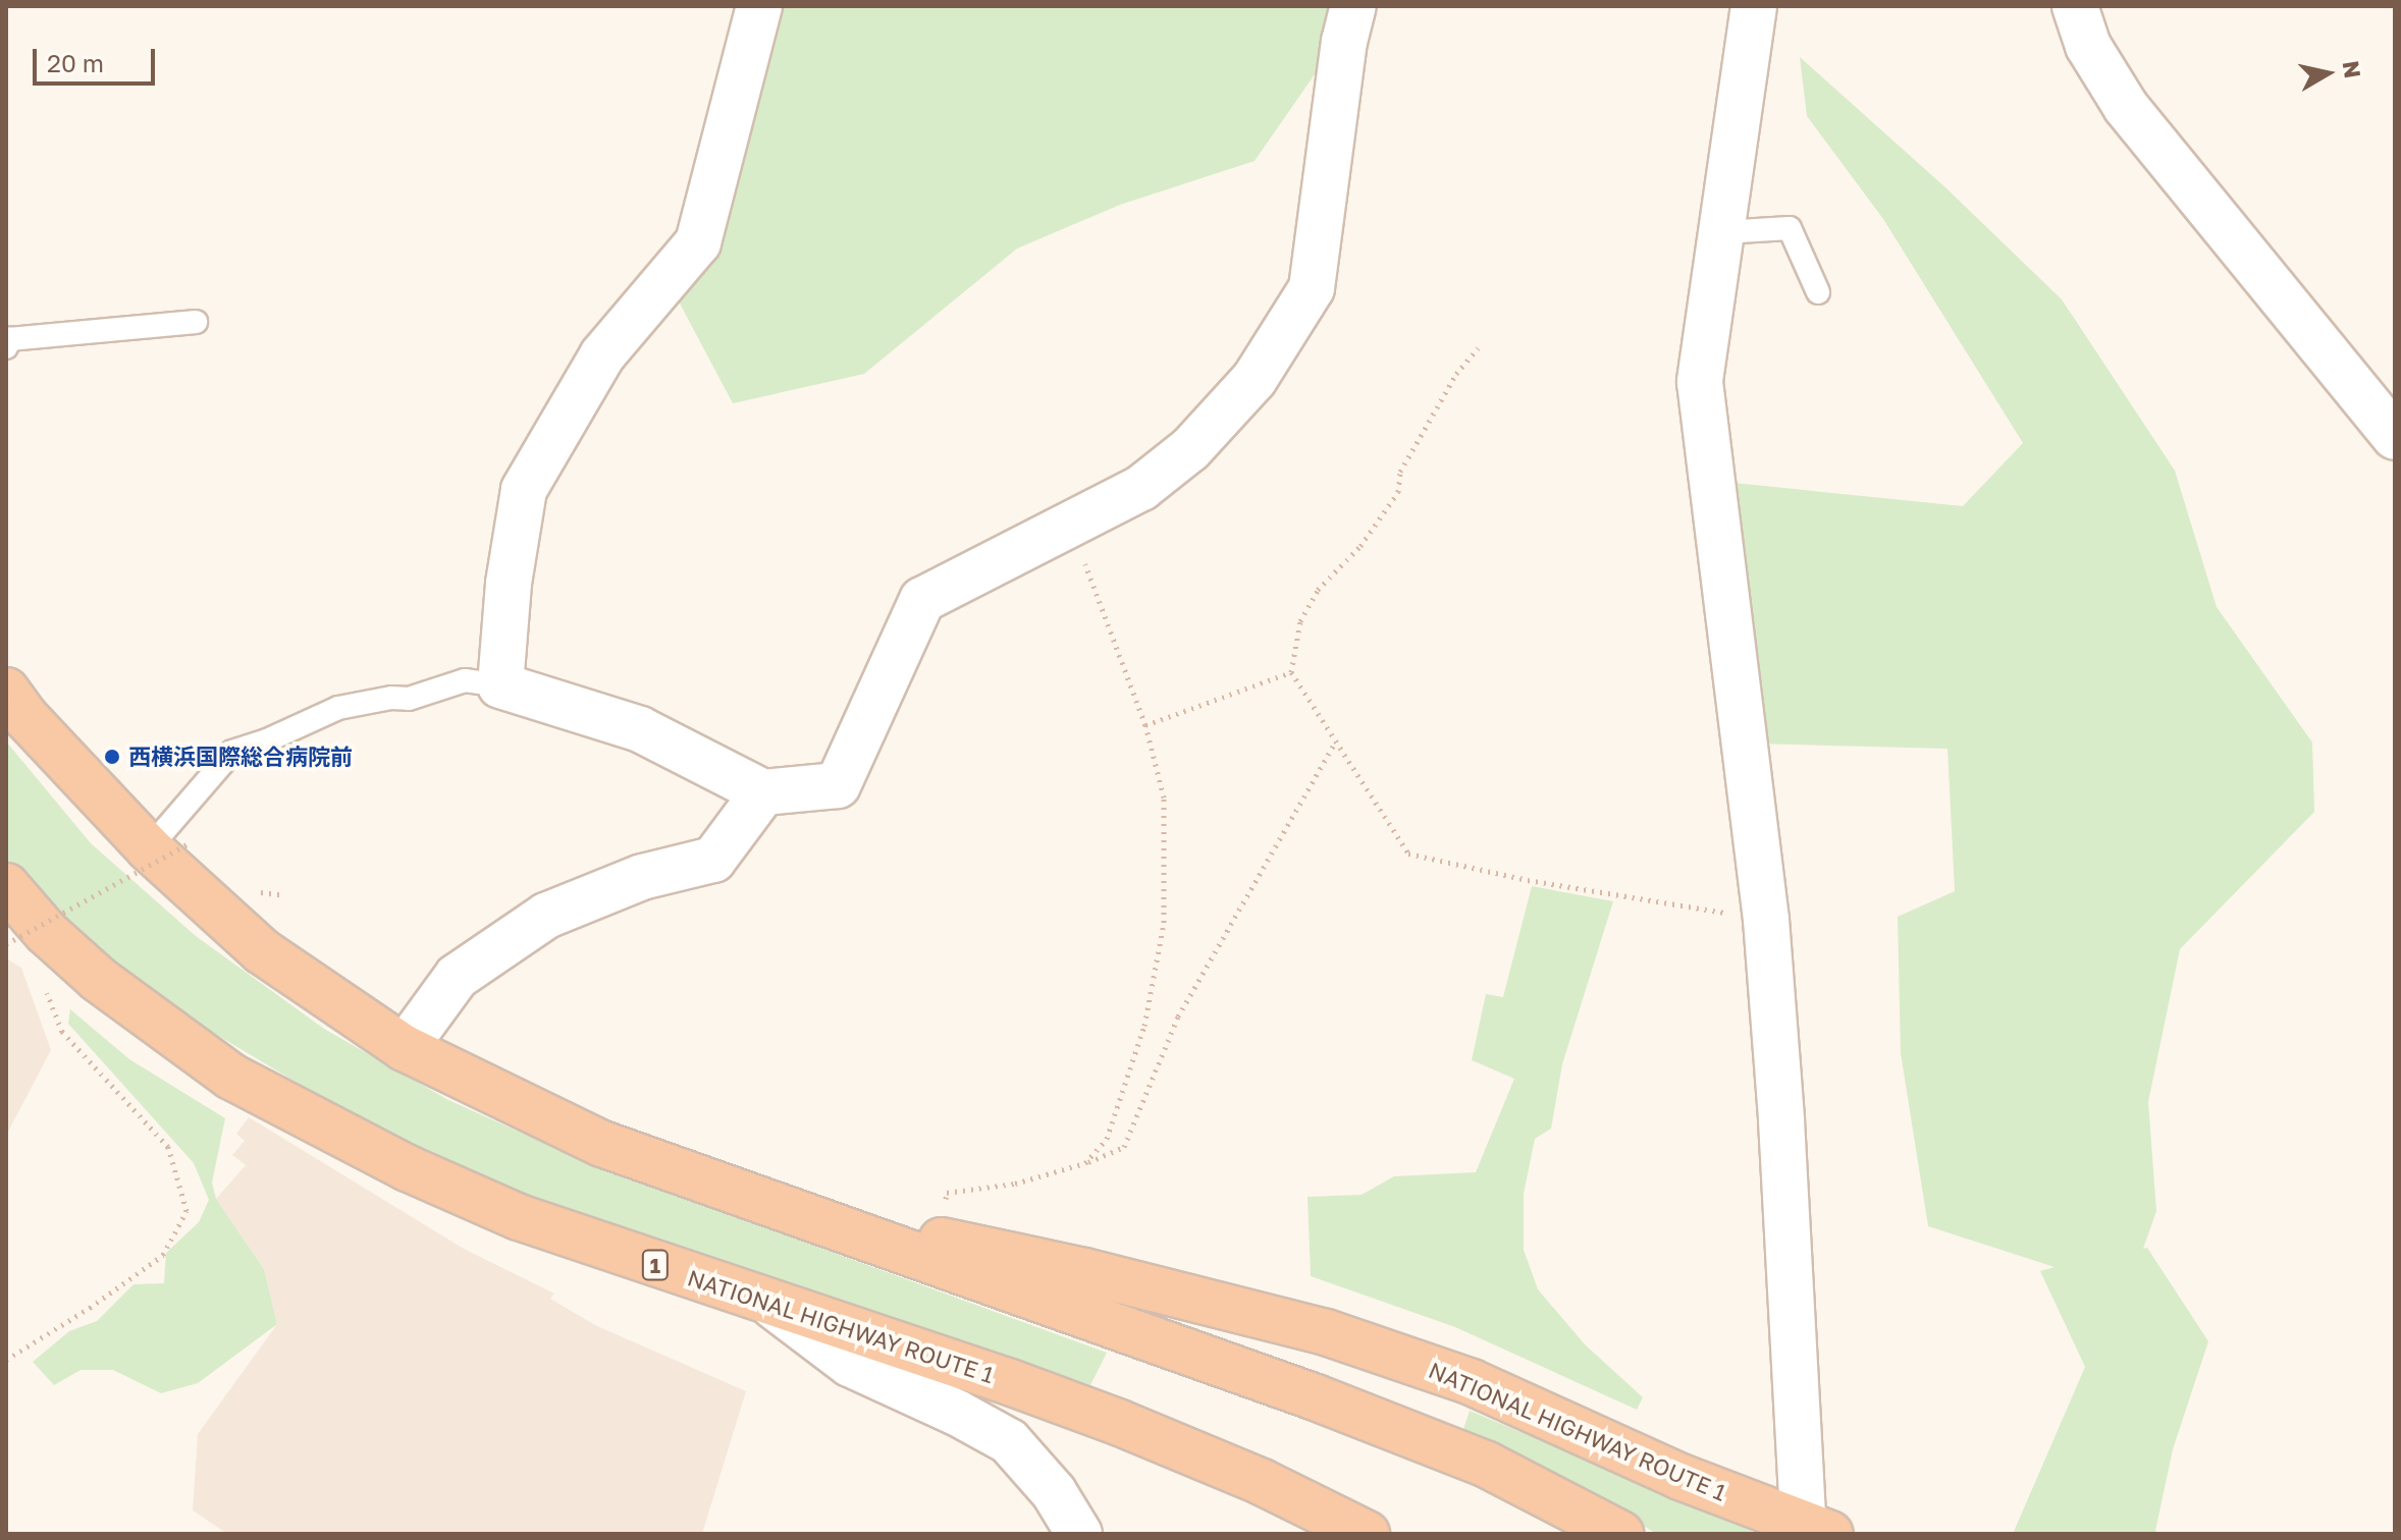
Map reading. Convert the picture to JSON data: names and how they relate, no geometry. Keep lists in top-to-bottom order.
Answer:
{
  "streets": {
    "highway": ["1", "NATIONAL HIGHWAY ROUTE 1"]
  },
  "places": ["西横浜国際総合病院前"],
  "scale_bar": "20 m",
  "north": "right"
}
